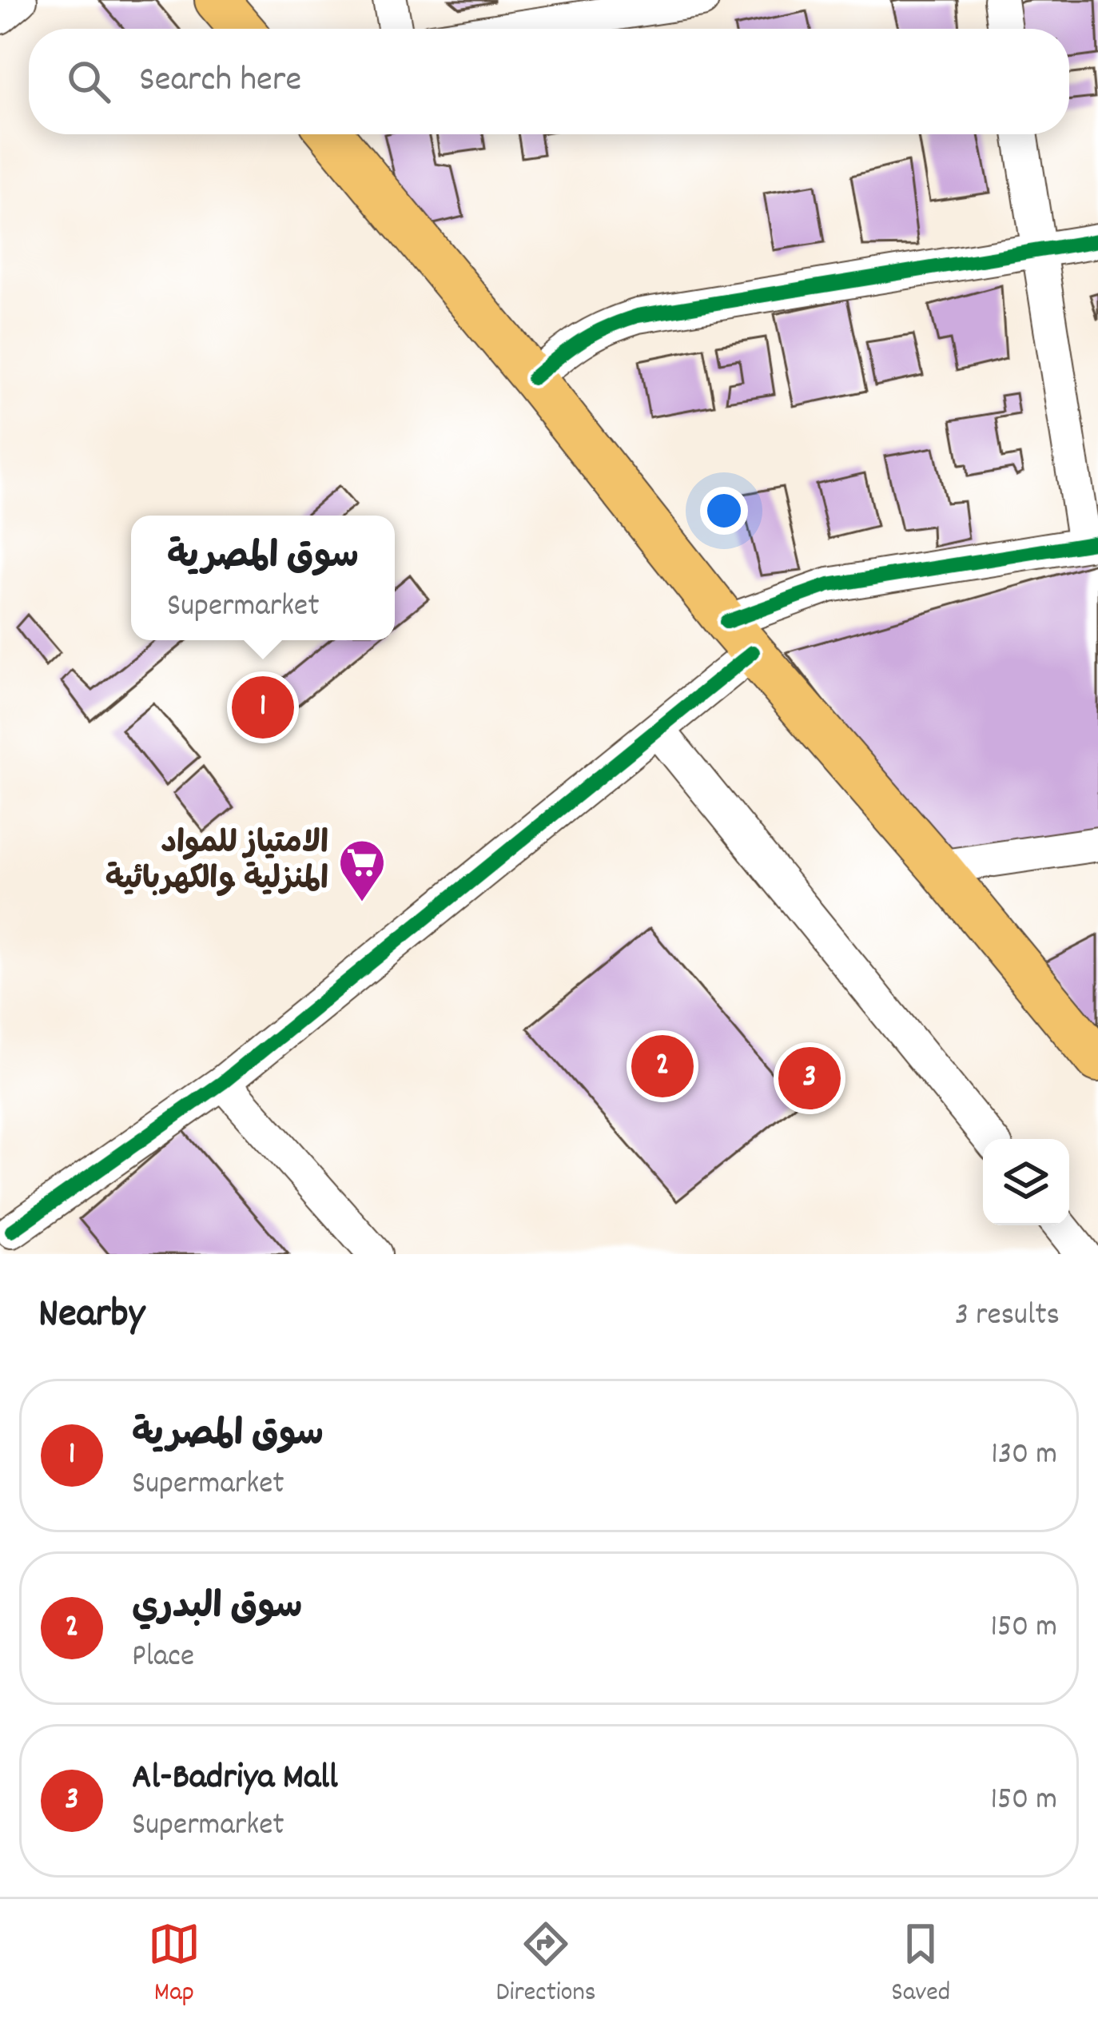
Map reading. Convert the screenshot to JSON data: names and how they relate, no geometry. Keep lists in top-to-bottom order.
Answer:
{
  "places": {
    "supermarket": ["الامتياز للمواد المنزلية والكهربائية"]
  },
  "page": {
    "search": "Search here",
    "popup": ["سوق المصرية", "Supermarket"],
    "pins": ["1", "2", "3"],
    "heading": ["Nearby", "3 results"],
    "list": [
      {
        "mark": "1",
        "name": "سوق المصرية",
        "note": "Supermarket",
        "value": "130 m"
      },
      {
        "mark": "2",
        "name": "سوق البدري",
        "note": "Place",
        "value": "150 m"
      },
      {
        "mark": "3",
        "name": "Al-Badriya Mall",
        "note": "Supermarket",
        "value": "150 m"
      }
    ],
    "nav": ["Map", "Directions", "Saved"]
  }
}
